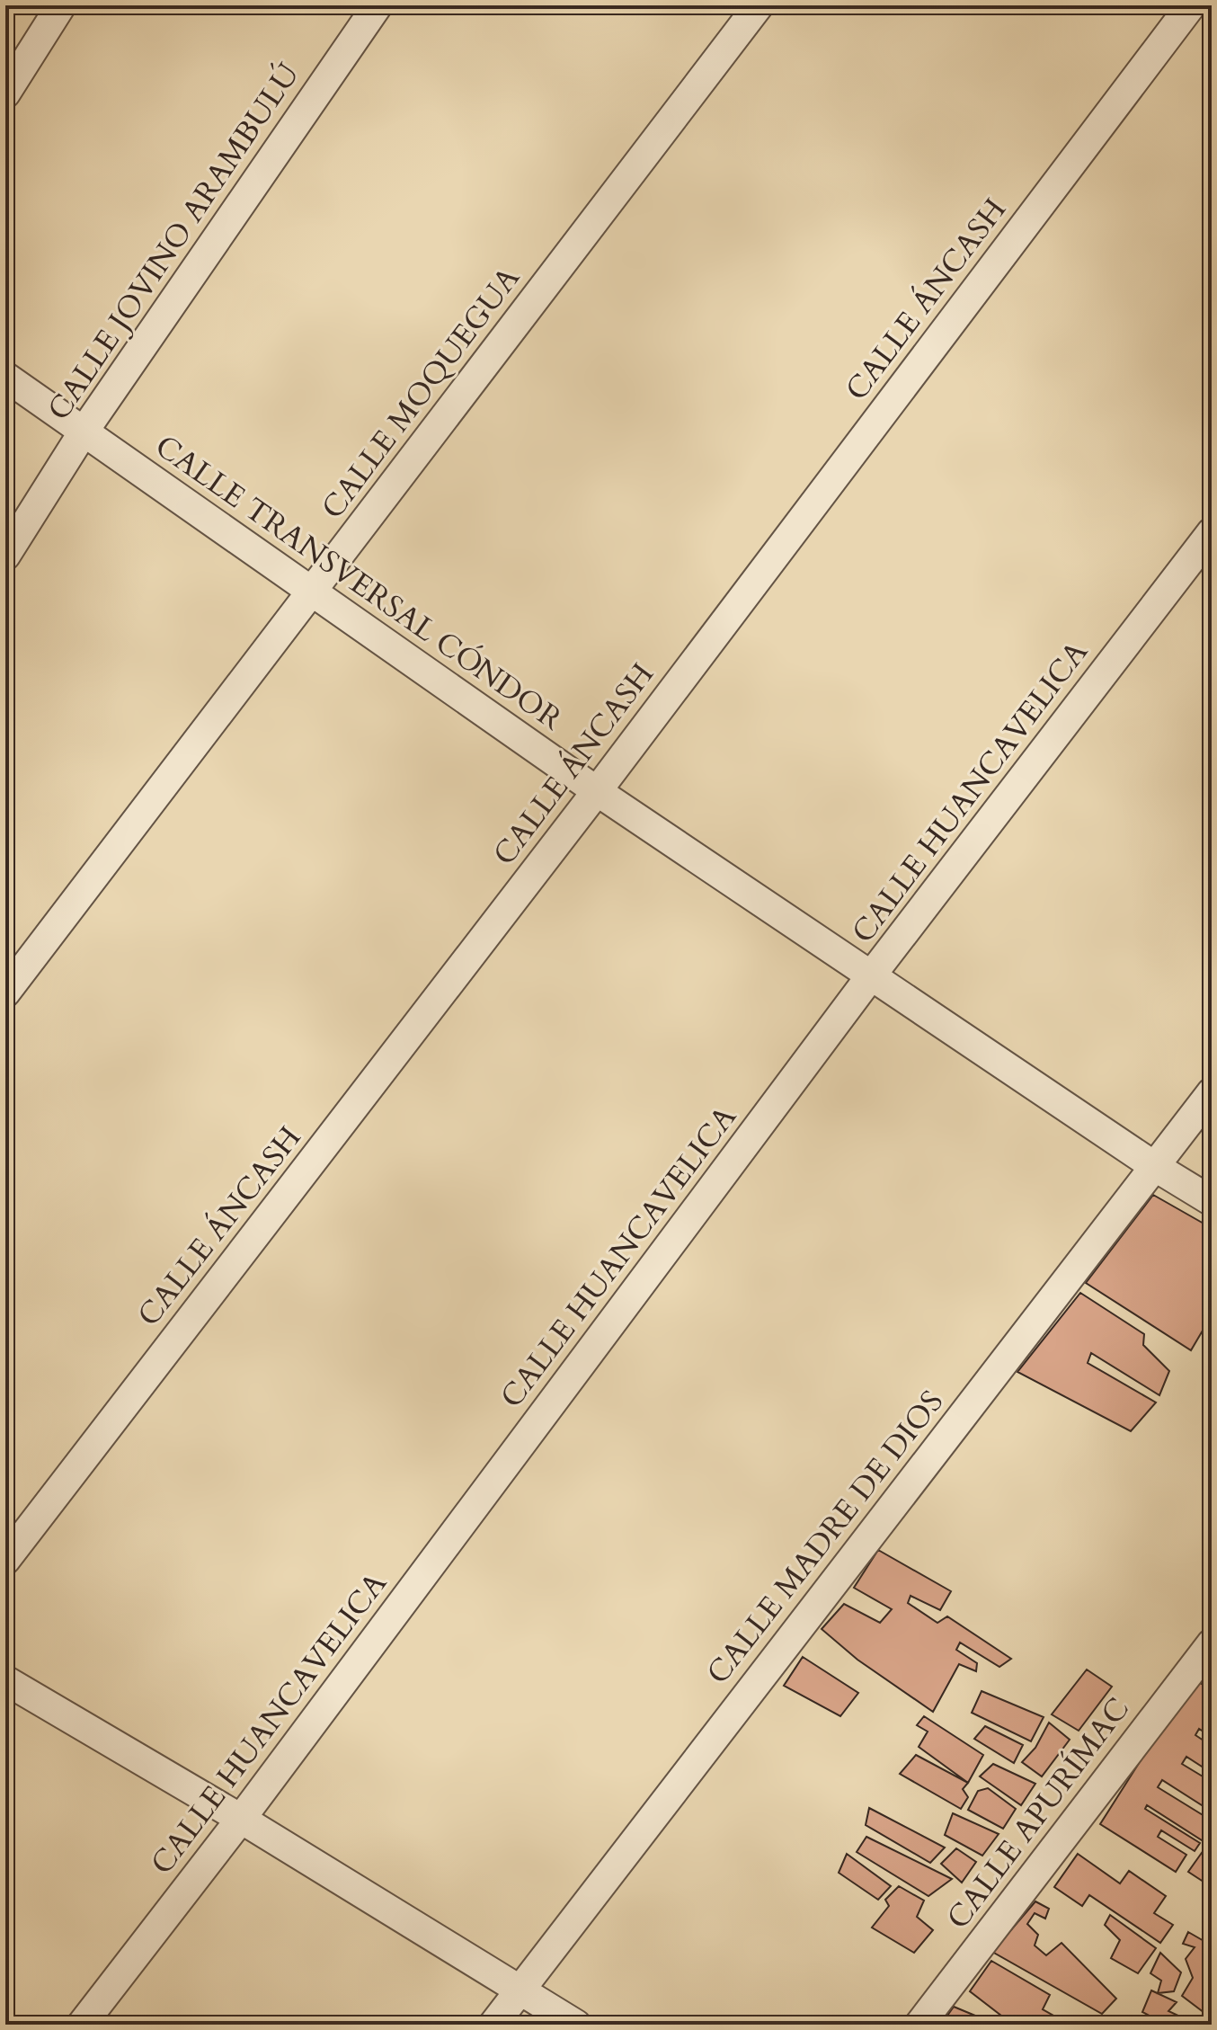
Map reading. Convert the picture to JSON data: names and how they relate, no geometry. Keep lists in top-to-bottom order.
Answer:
{
  "streets": {
    "street": [
      "CALLE JOVINO ARAMBULÚ",
      "CALLE ÁNCASH",
      "CALLE MOQUEGUA",
      "CALLE TRANSVERSAL CÓNDOR",
      "CALLE HUANCAVELICA",
      "CALLE MADRE DE DIOS",
      "CALLE APURÍMAC"
    ]
  },
  "crossings": [
    ["CALLE JOVINO ARAMBULÚ", "CALLE TRANSVERSAL CÓNDOR"],
    ["CALLE ÁNCASH", "CALLE TRANSVERSAL CÓNDOR"],
    ["CALLE MOQUEGUA", "CALLE TRANSVERSAL CÓNDOR"],
    ["CALLE TRANSVERSAL CÓNDOR", "CALLE HUANCAVELICA"],
    ["CALLE TRANSVERSAL CÓNDOR", "CALLE MADRE DE DIOS"]
  ]
}
